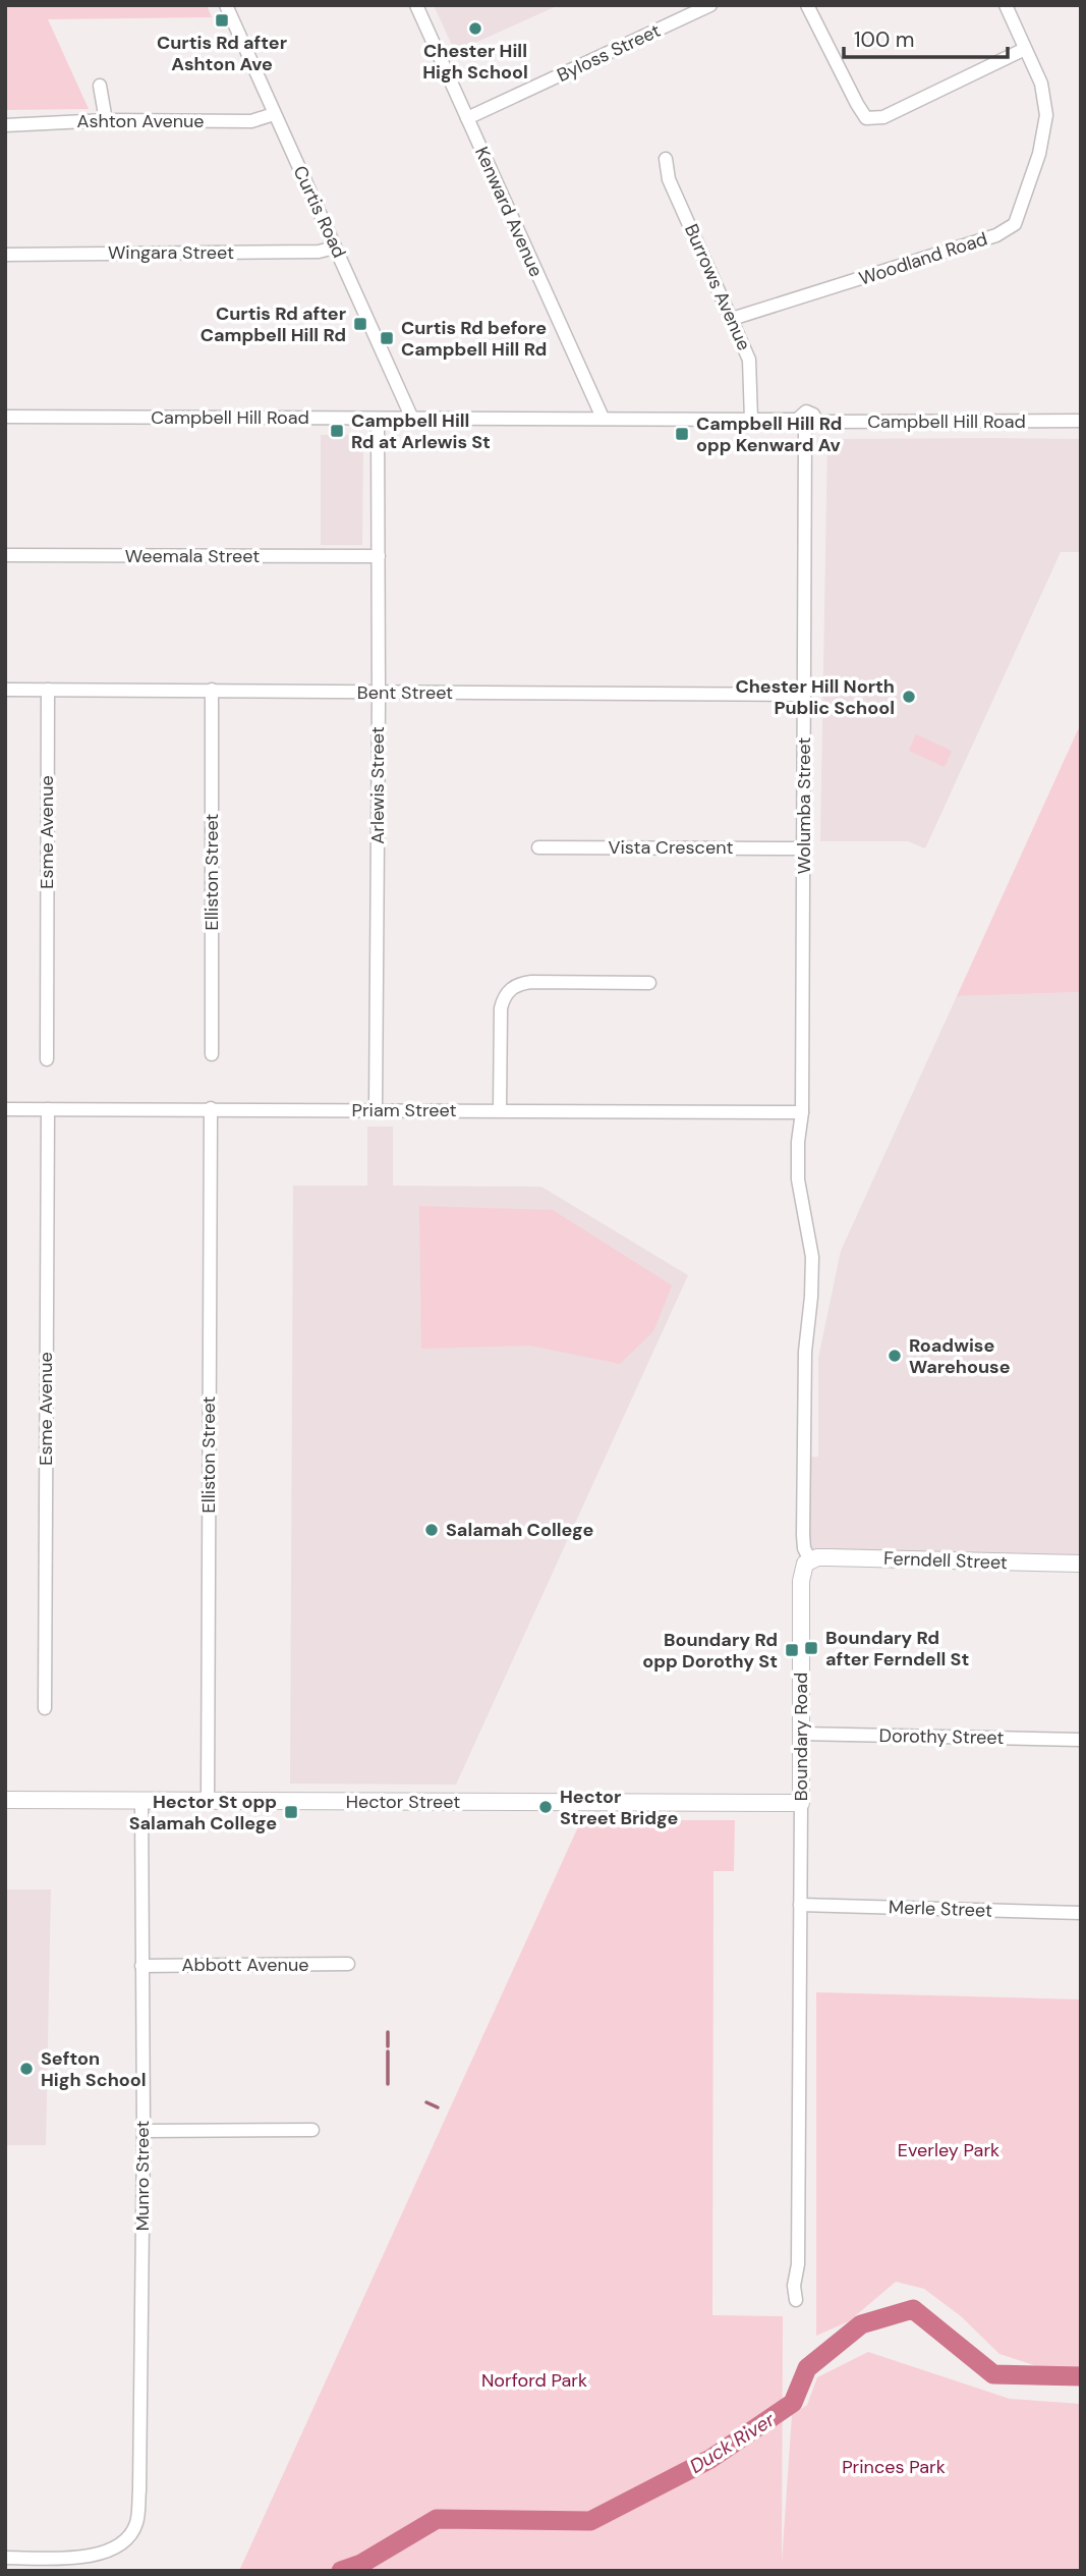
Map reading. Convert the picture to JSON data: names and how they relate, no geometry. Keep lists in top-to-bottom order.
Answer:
{
  "streets": {
    "main road": ["Ferndell Street", "Boundary Road", "Hector Street"],
    "street": [
      "Byloss Street",
      "Ashton Avenue",
      "Curtis Road",
      "Kenward Avenue",
      "Wingara Street",
      "Woodland Road",
      "Burrows Avenue",
      "Campbell Hill Road",
      "Weemala Street",
      "Bent Street",
      "Arlewis Street",
      "Wolumba Street",
      "Esme Avenue",
      "Vista Crescent",
      "Elliston Street",
      "Priam Street",
      "Dorothy Street",
      "Merle Street",
      "Abbott Avenue",
      "Munro Street"
    ]
  },
  "crossings": [
    ["Byloss Street", "Kenward Avenue"],
    ["Ashton Avenue", "Curtis Road"],
    ["Curtis Road", "Wingara Street"],
    ["Curtis Road", "Campbell Hill Road"],
    ["Kenward Avenue", "Campbell Hill Road"],
    ["Woodland Road", "Burrows Avenue"],
    ["Burrows Avenue", "Campbell Hill Road"],
    ["Campbell Hill Road", "Arlewis Street"],
    ["Campbell Hill Road", "Wolumba Street"],
    ["Weemala Street", "Arlewis Street"],
    ["Bent Street", "Arlewis Street"],
    ["Bent Street", "Wolumba Street"],
    ["Bent Street", "Esme Avenue"],
    ["Bent Street", "Elliston Street"],
    ["Arlewis Street", "Priam Street"],
    ["Wolumba Street", "Vista Crescent"],
    ["Wolumba Street", "Priam Street"],
    ["Wolumba Street", "Boundary Road"],
    ["Esme Avenue", "Priam Street"],
    ["Elliston Street", "Priam Street"],
    ["Elliston Street", "Hector Street"],
    ["Ferndell Street", "Boundary Road"],
    ["Boundary Road", "Dorothy Street"],
    ["Boundary Road", "Hector Street"],
    ["Boundary Road", "Merle Street"],
    ["Hector Street", "Munro Street"],
    ["Abbott Avenue", "Munro Street"]
  ],
  "water": ["Duck River"],
  "parks": ["Everley Park", "Norford Park", "Princes Park"],
  "places": {
    "transit": [
      "Curtis Rd after Ashton Ave",
      "Curtis Rd after Campbell Hill Rd",
      "Curtis Rd before Campbell Hill Rd",
      "Campbell Hill Rd at Arlewis St",
      "Campbell Hill Rd opp Kenward Av",
      "Boundary Rd after Ferndell St",
      "Boundary Rd opp Dorothy St",
      "Hector St opp Salamah College"
    ],
    "other": [
      "Chester Hill High School",
      "Chester Hill North Public School",
      "Roadwise Warehouse",
      "Salamah College",
      "Hector Street Bridge",
      "Sefton High School"
    ]
  },
  "scale_bar": "100 m"
}
